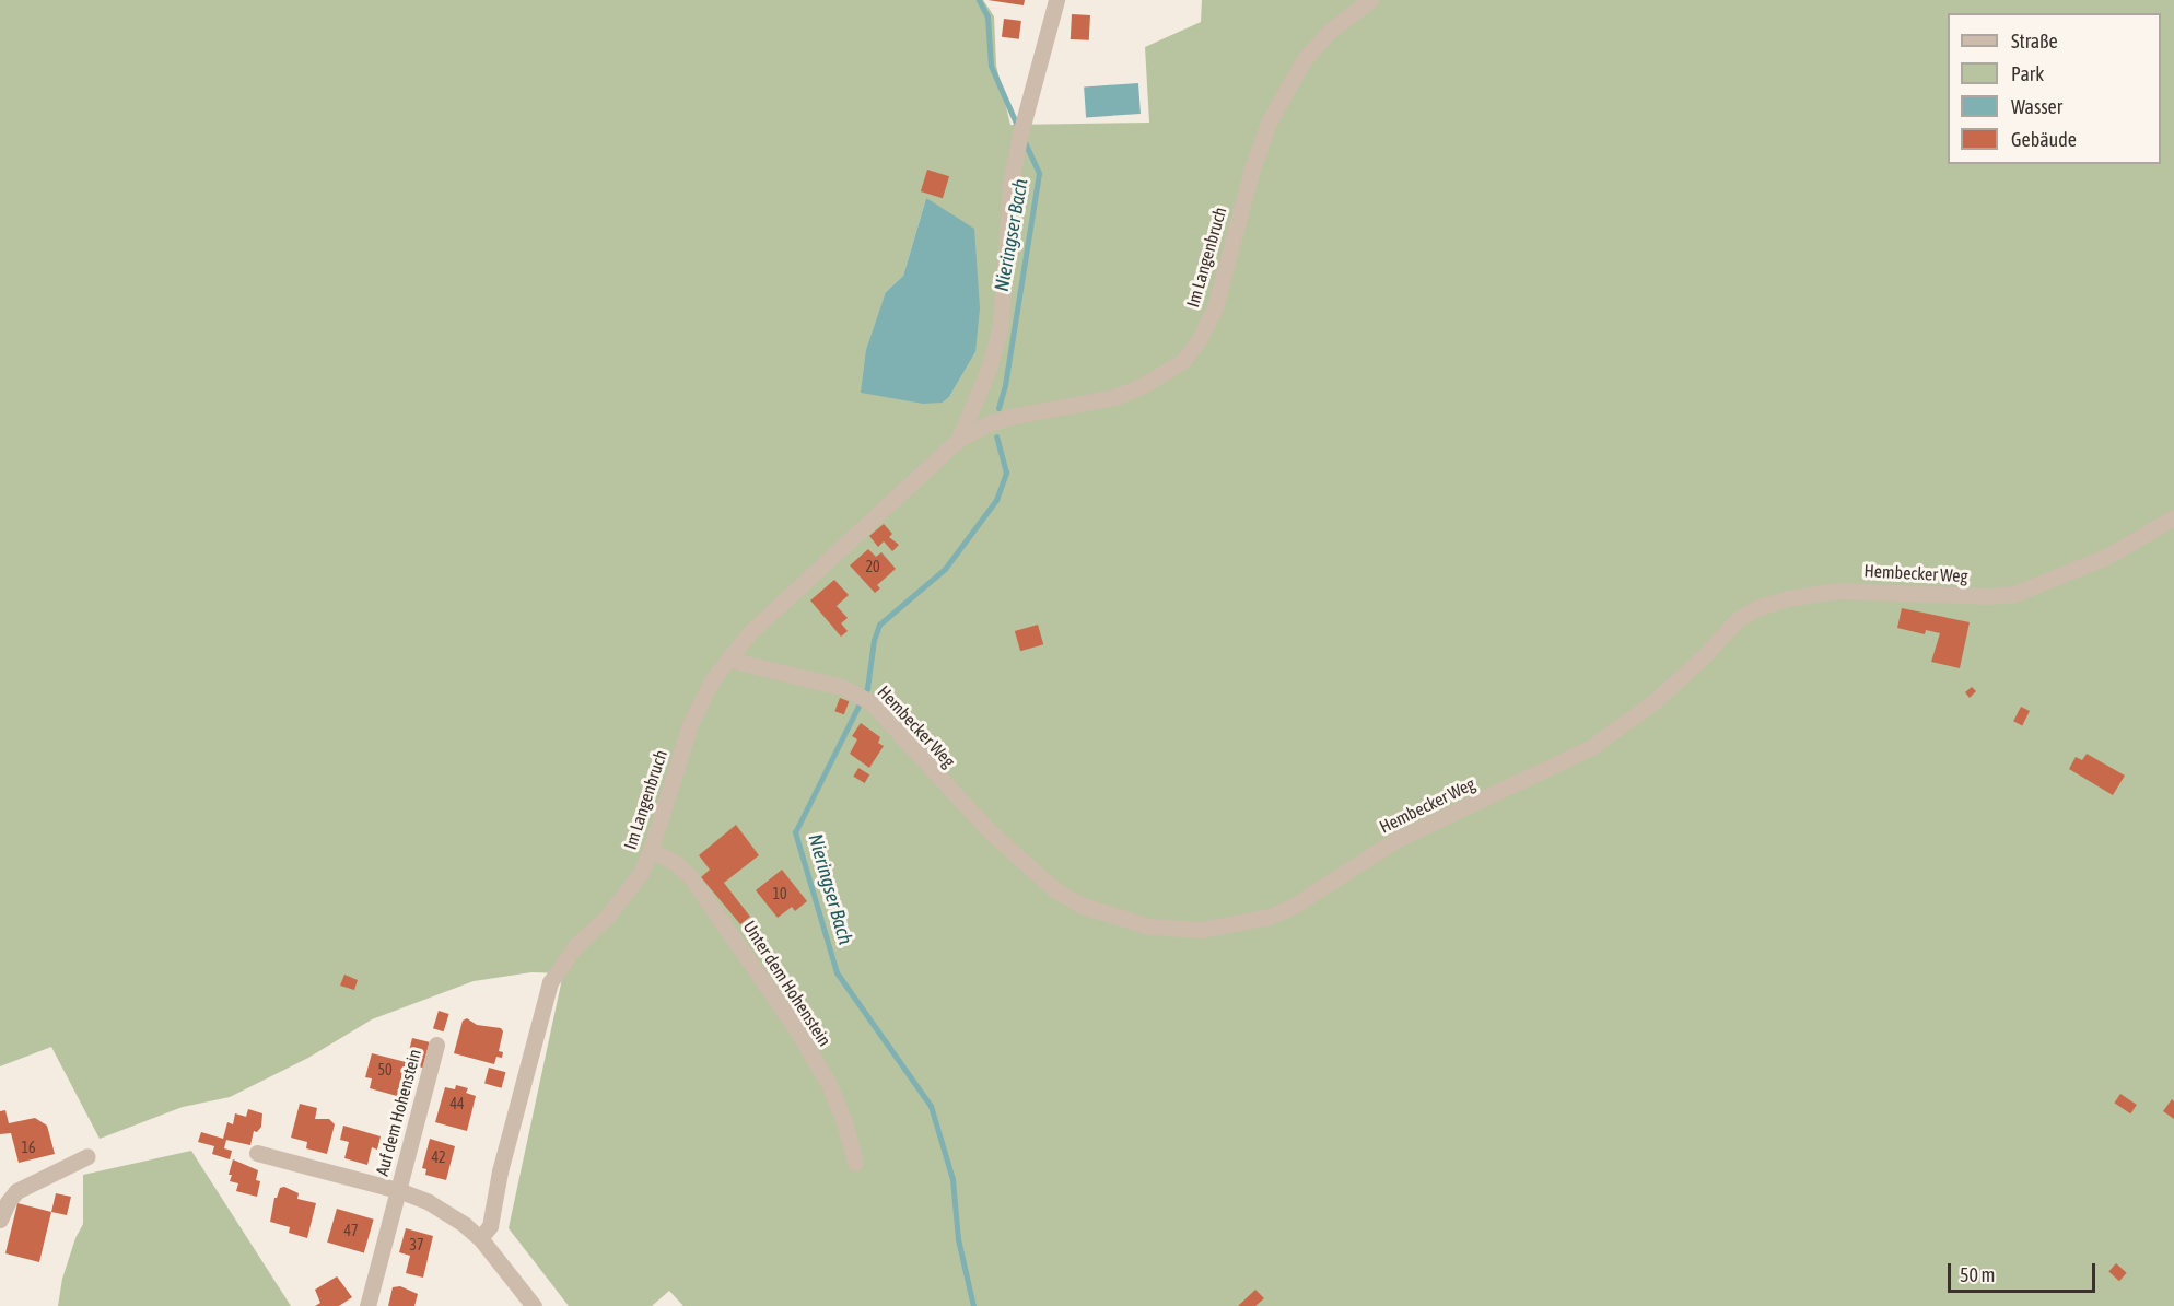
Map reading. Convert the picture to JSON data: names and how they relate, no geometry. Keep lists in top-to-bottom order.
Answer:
{
  "streets": {
    "street": [
      "Im Langenbruch",
      "Hembecker Weg",
      "Unter dem Hohenstein",
      "Auf dem Hohenstein"
    ]
  },
  "crossings": [
    ["Im Langenbruch", "Hembecker Weg"],
    ["Im Langenbruch", "Unter dem Hohenstein"],
    ["Im Langenbruch", "Auf dem Hohenstein"]
  ],
  "water": ["Nieringser Bach"],
  "house_numbers": [
    "20",
    "10",
    "50",
    "44",
    "16",
    "42",
    "47",
    "37"
  ],
  "legend": [
    "Straße",
    "Park",
    "Wasser",
    "Gebäude"
  ],
  "scale_bar": "50 m"
}
